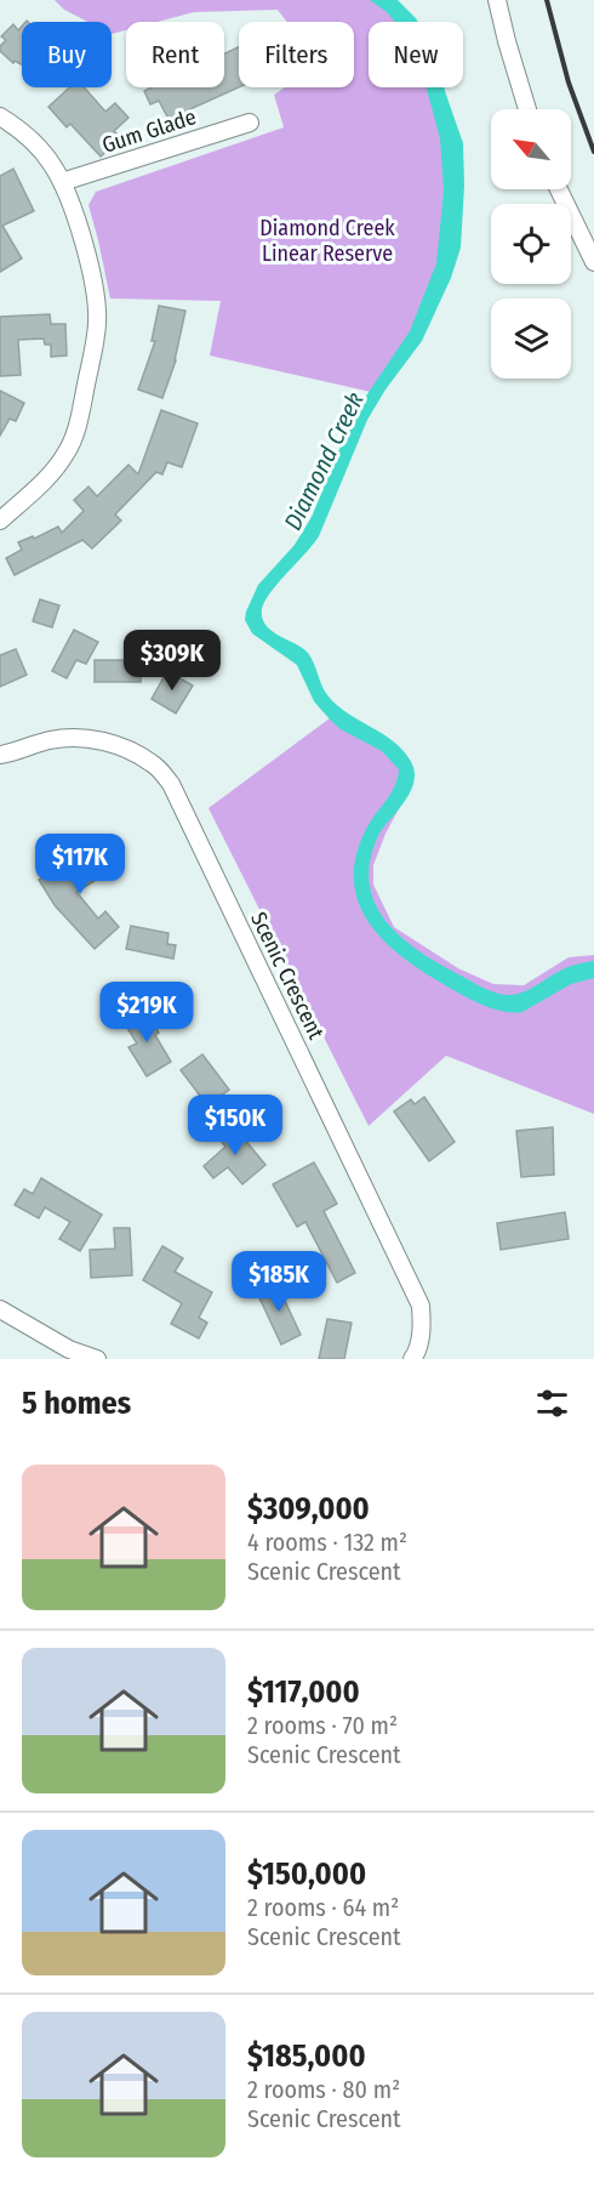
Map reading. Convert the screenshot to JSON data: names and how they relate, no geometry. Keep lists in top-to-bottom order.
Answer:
{
  "streets": {
    "street": ["Gum Glade", "Scenic Crescent"]
  },
  "water": ["Diamond Creek"],
  "parks": ["Diamond Creek Linear Reserve"],
  "north": "top left",
  "page": {
    "chip": [
      "Buy",
      "Rent",
      "Filters",
      "New"
    ],
    "price": [
      "$309K",
      "$117K",
      "$219K",
      "$150K",
      "$185K"
    ],
    "heading": "5 homes",
    "list": [
      {
        "name": "$309,000",
        "note": "4 rooms · 132 m² · Scenic Crescent"
      },
      {
        "name": "$117,000",
        "note": "2 rooms · 70 m² · Scenic Crescent"
      },
      {
        "name": "$150,000",
        "note": "2 rooms · 64 m² · Scenic Crescent"
      },
      {
        "name": "$185,000",
        "note": "2 rooms · 80 m² · Scenic Crescent"
      }
    ]
  }
}
